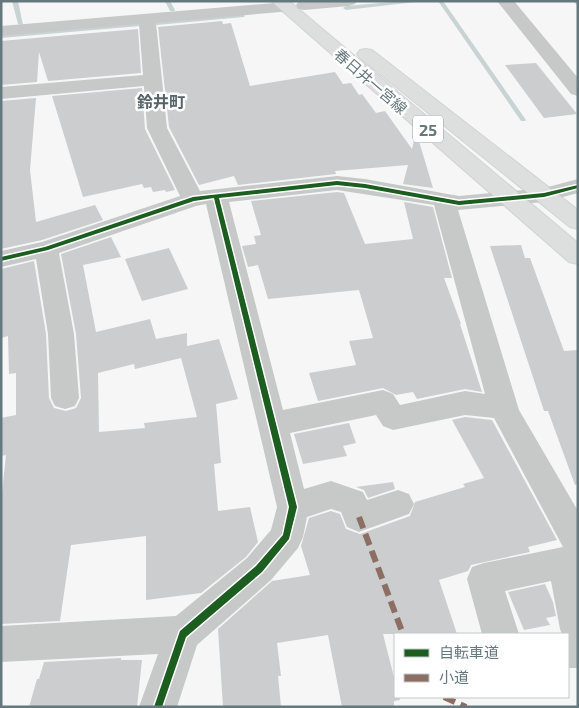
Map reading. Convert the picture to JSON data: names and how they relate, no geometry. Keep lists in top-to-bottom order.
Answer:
{
  "streets": {
    "main road": ["春日井一宮線", "25"]
  },
  "districts": ["鈴井町"],
  "legend": ["自転車道", "小道"]
}
